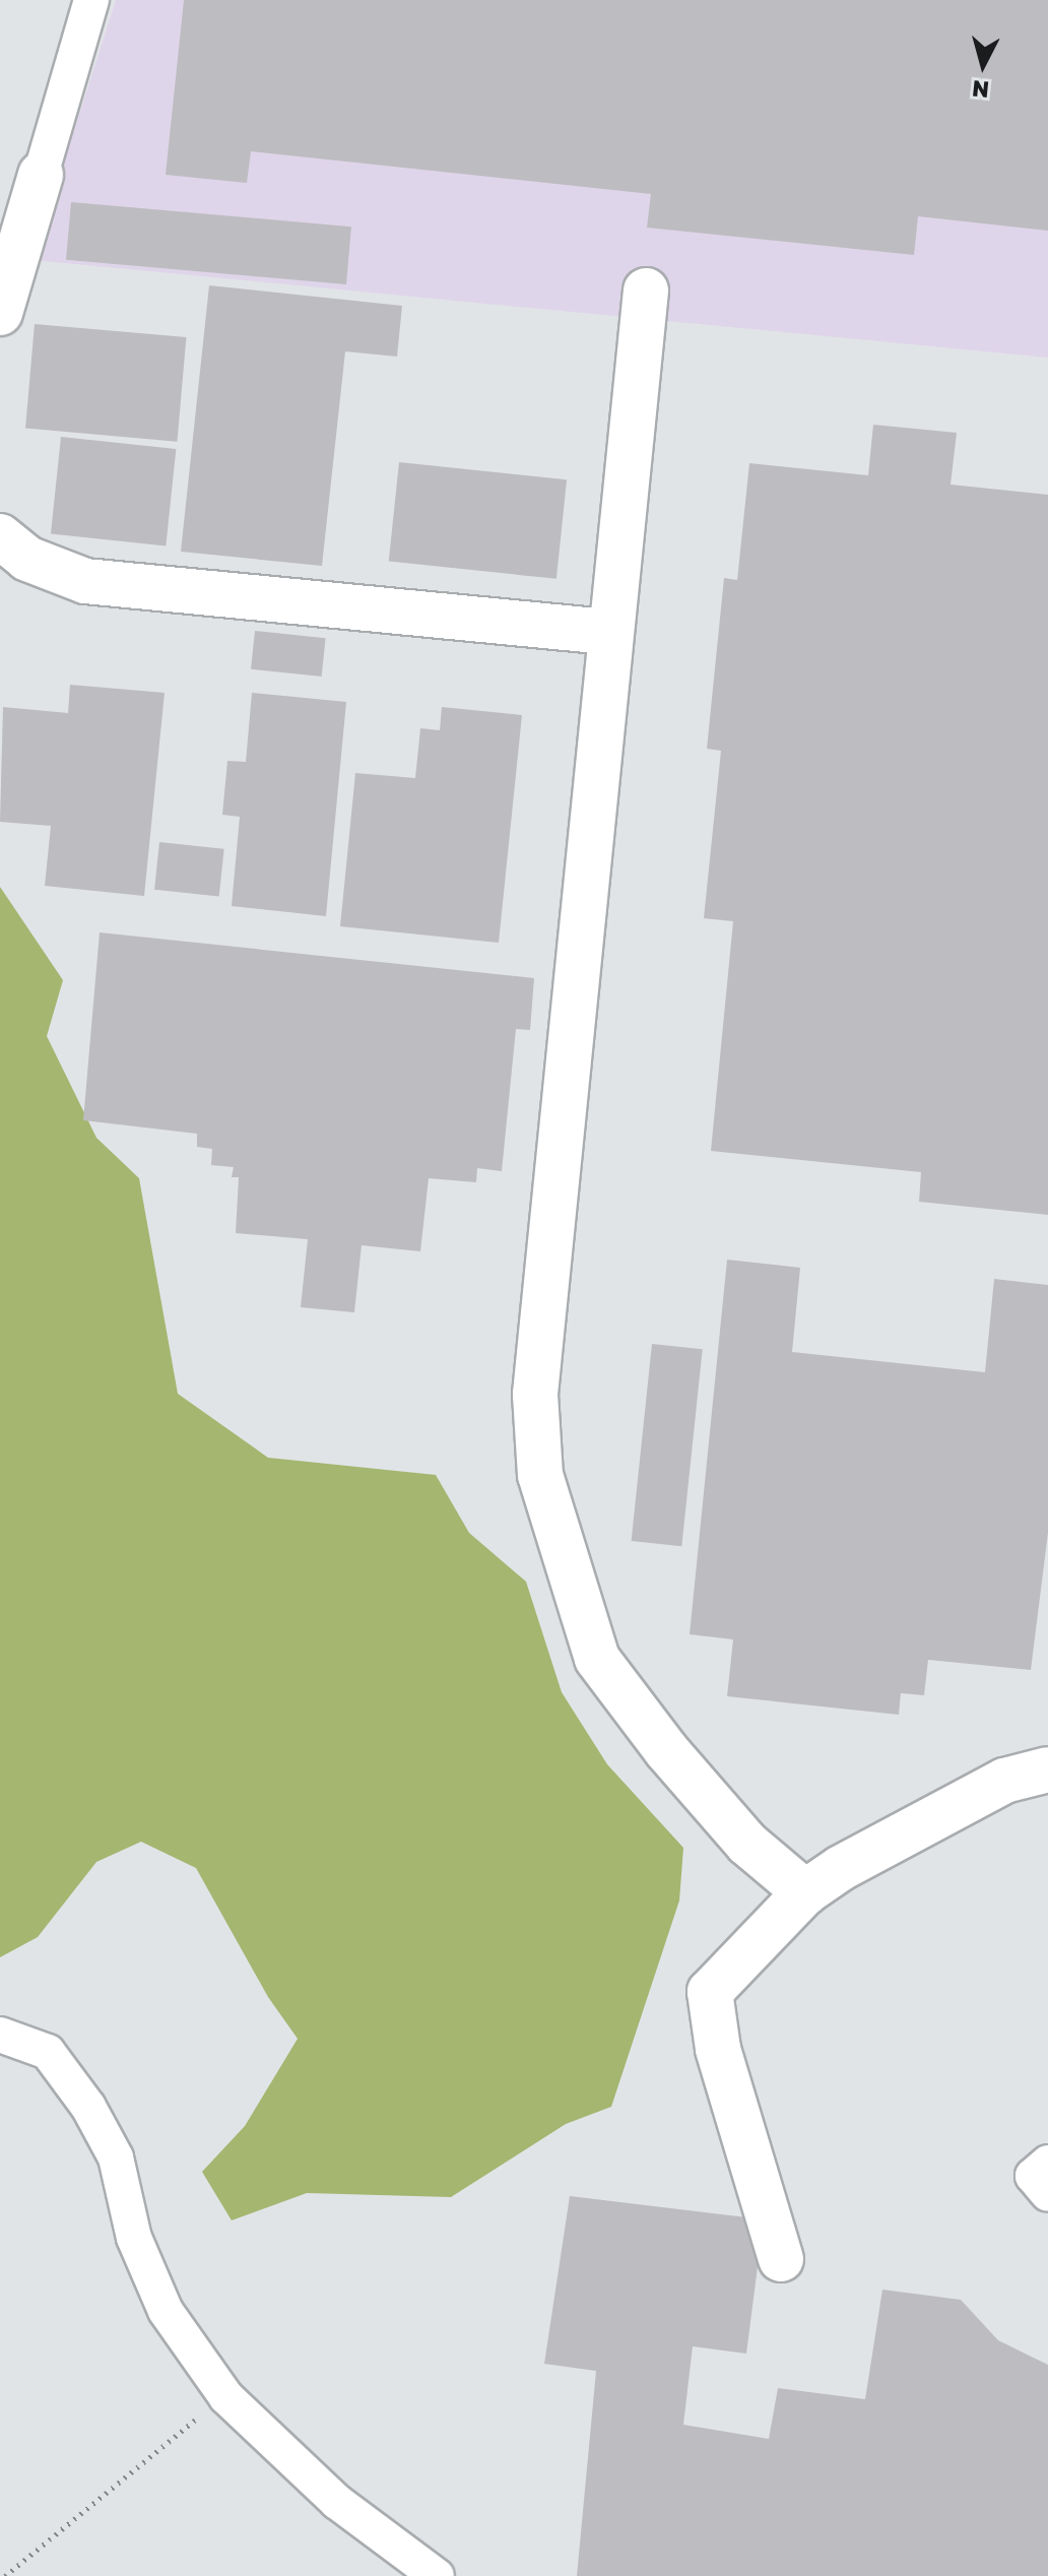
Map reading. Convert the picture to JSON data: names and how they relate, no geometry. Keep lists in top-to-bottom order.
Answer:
{
  "north": "bottom"
}
